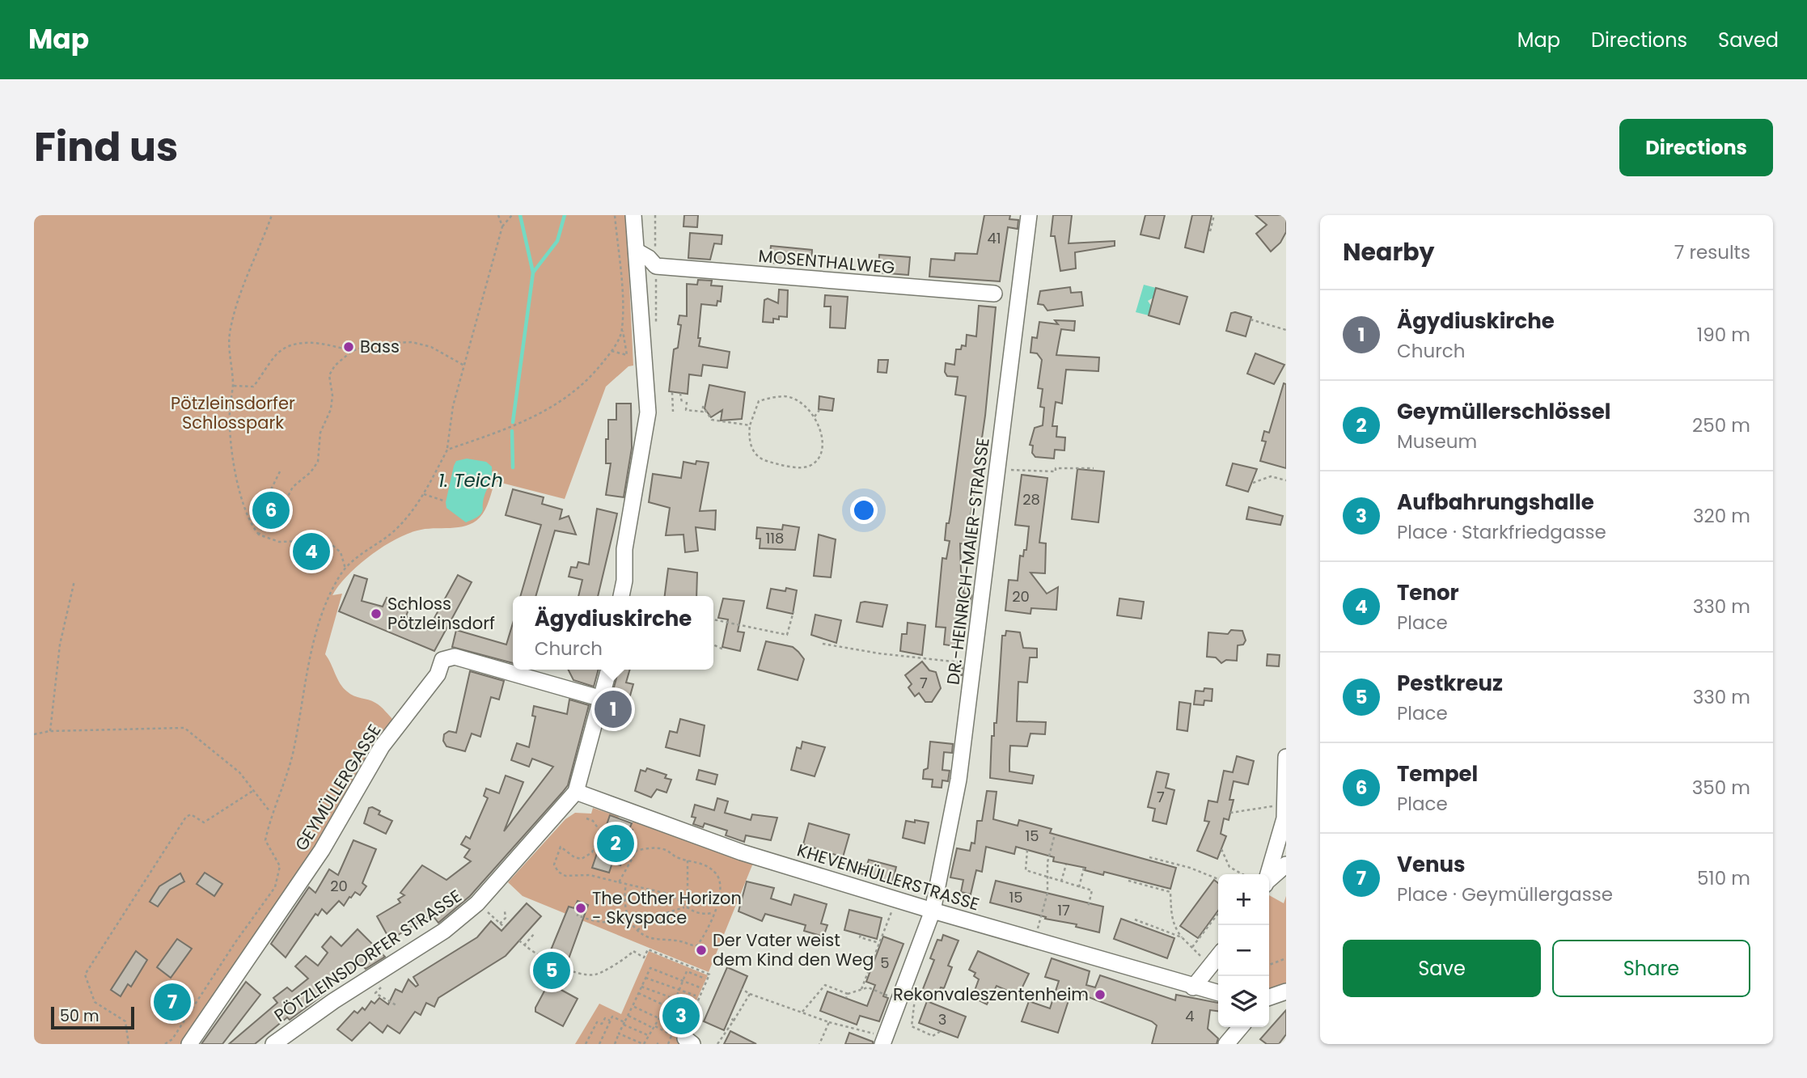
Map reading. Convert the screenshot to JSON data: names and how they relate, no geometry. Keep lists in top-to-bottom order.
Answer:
{
  "streets": {
    "street": [
      "MOSENTHALWEG",
      "DR.-HEINRICH-MAIER-STRASSE",
      "GEYMÜLLERGASSE",
      "KHEVENHÜLLERSTRASSE",
      "PÖTZLEINSDORFER STRASSE"
    ]
  },
  "crossings": [
    ["DR.-HEINRICH-MAIER-STRASSE", "KHEVENHÜLLERSTRASSE"],
    ["GEYMÜLLERGASSE", "PÖTZLEINSDORFER STRASSE"],
    ["KHEVENHÜLLERSTRASSE", "PÖTZLEINSDORFER STRASSE"]
  ],
  "water": ["1. Teich"],
  "parks": ["Pötzleinsdorfer Schlosspark"],
  "places": [
    "Bass",
    "Schloss Pötzleinsdorf",
    "The Other Horizon - Skyspace",
    "Der Vater weist dem Kind den Weg",
    "Rekonvaleszentenheim"
  ],
  "house_numbers": [
    "41",
    "28",
    "118",
    "20",
    "7",
    "7",
    "15",
    "20",
    "15",
    "17",
    "5",
    "4",
    "3"
  ],
  "scale_bar": "50 m",
  "page": {
    "header": "Map",
    "nav": ["Map", "Directions", "Saved"],
    "title": "Find us",
    "buttons": [
      "Directions",
      ["Save", "Share"]
    ],
    "heading": ["Nearby", "7 results"],
    "list": [
      {
        "mark": "1",
        "name": "Ägydiuskirche",
        "note": "Church",
        "value": "190 m"
      },
      {
        "mark": "2",
        "name": "Geymüllerschlössel",
        "note": "Museum",
        "value": "250 m"
      },
      {
        "mark": "3",
        "name": "Aufbahrungshalle",
        "note": "Place · Starkfriedgasse",
        "value": "320 m"
      },
      {
        "mark": "4",
        "name": "Tenor",
        "note": "Place",
        "value": "330 m"
      },
      {
        "mark": "5",
        "name": "Pestkreuz",
        "note": "Place",
        "value": "330 m"
      },
      {
        "mark": "6",
        "name": "Tempel",
        "note": "Place",
        "value": "350 m"
      },
      {
        "mark": "7",
        "name": "Venus",
        "note": "Place · Geymüllergasse",
        "value": "510 m"
      }
    ],
    "pins": [
      "6",
      "4",
      "1",
      "2",
      "5",
      "7",
      "3"
    ],
    "popup": ["Ägydiuskirche", "Church"],
    "map_buttons": ["+", "−"],
    "scale": "50 m"
  }
}
